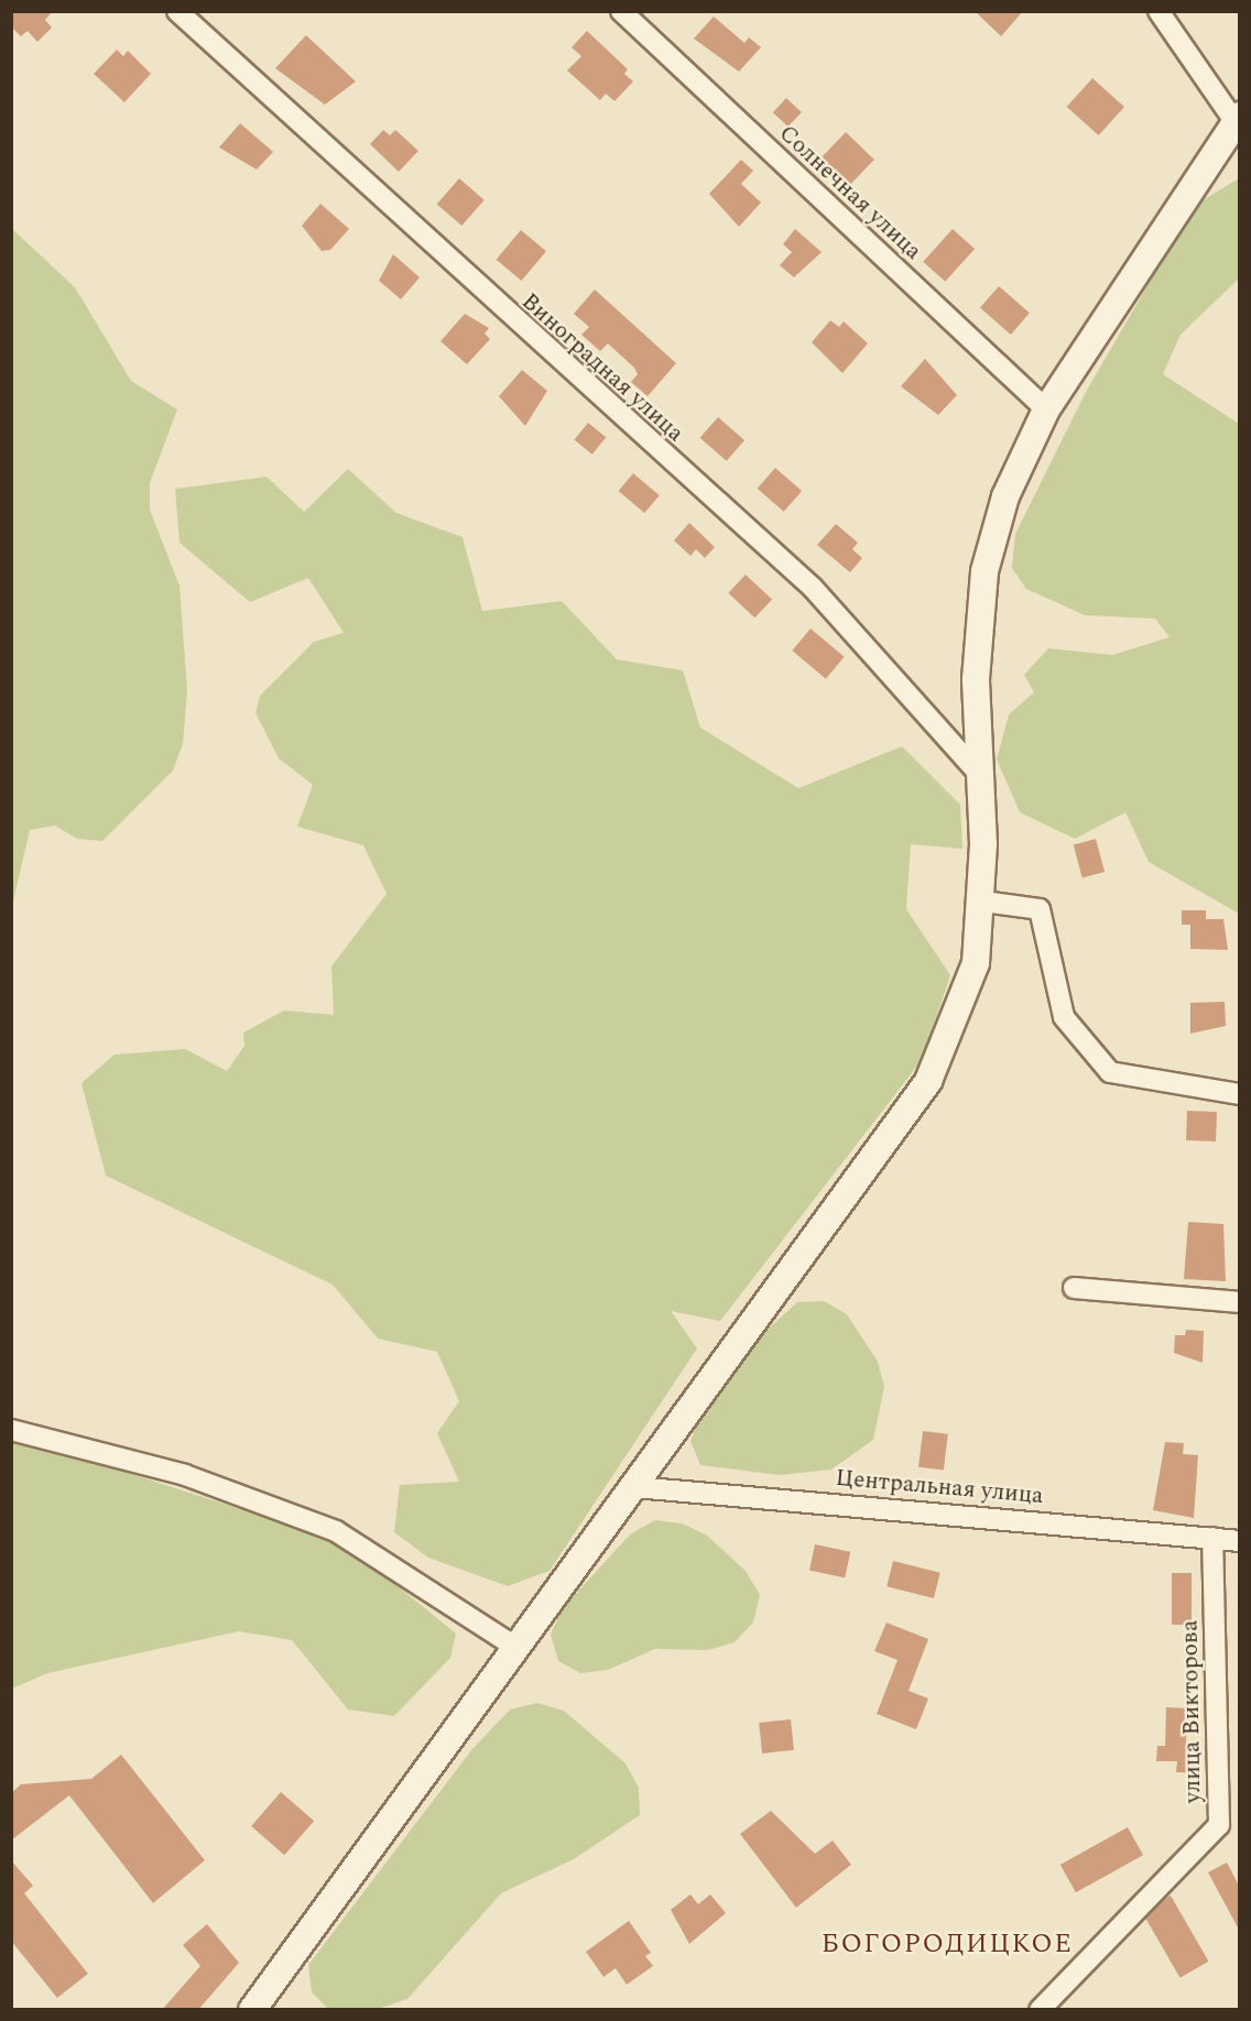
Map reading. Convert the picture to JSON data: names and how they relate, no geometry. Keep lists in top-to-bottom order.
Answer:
{
  "streets": {
    "street": [
      "Солнечная улица",
      "Виноградная улица",
      "Центральная улица",
      "улица Викторова"
    ]
  },
  "crossings": [
    ["Центральная улица", "улица Викторова"]
  ],
  "districts": ["БОГОРОДИЦКОЕ"]
}
